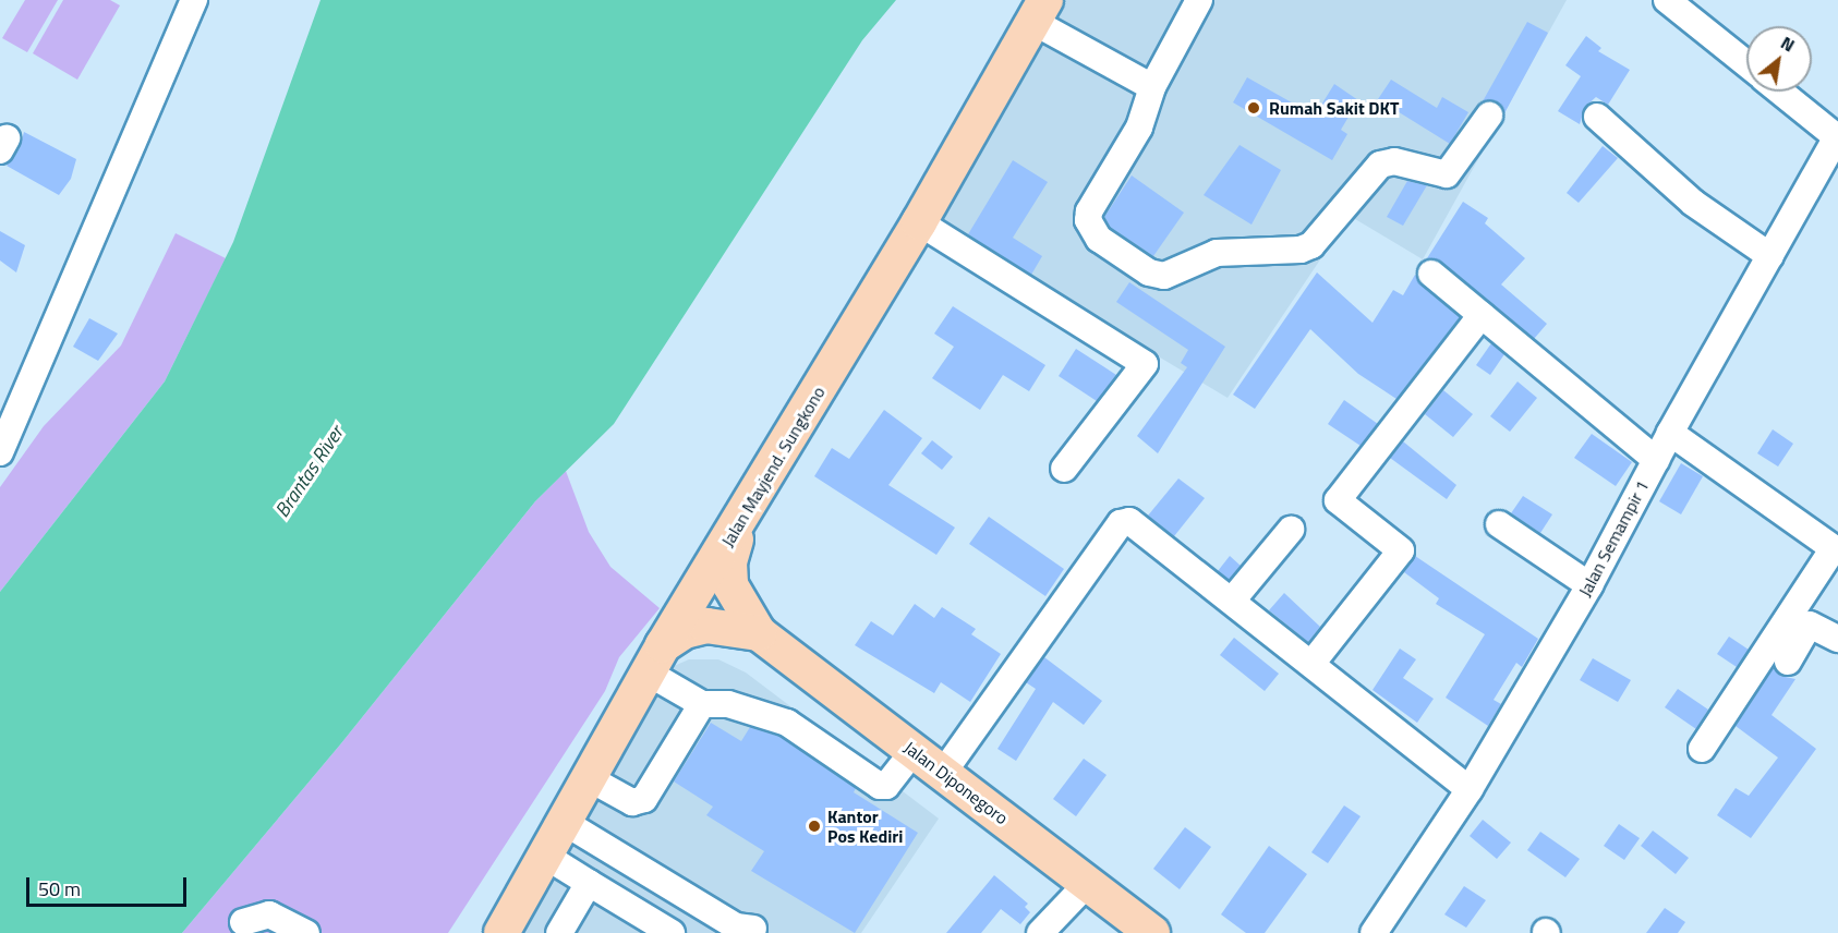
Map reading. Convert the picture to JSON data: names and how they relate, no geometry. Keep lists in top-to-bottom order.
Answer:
{
  "streets": {
    "main road": ["Jalan Mayjend. Sungkono", "Jalan Diponegoro"],
    "street": ["Jalan Semampir 1"]
  },
  "crossings": [
    ["Jalan Mayjend. Sungkono", "Jalan Diponegoro"]
  ],
  "water": ["Brantas River"],
  "places": ["Rumah Sakit DKT", "Kantor Pos Kediri"],
  "scale_bar": "50 m",
  "north": "top right"
}
